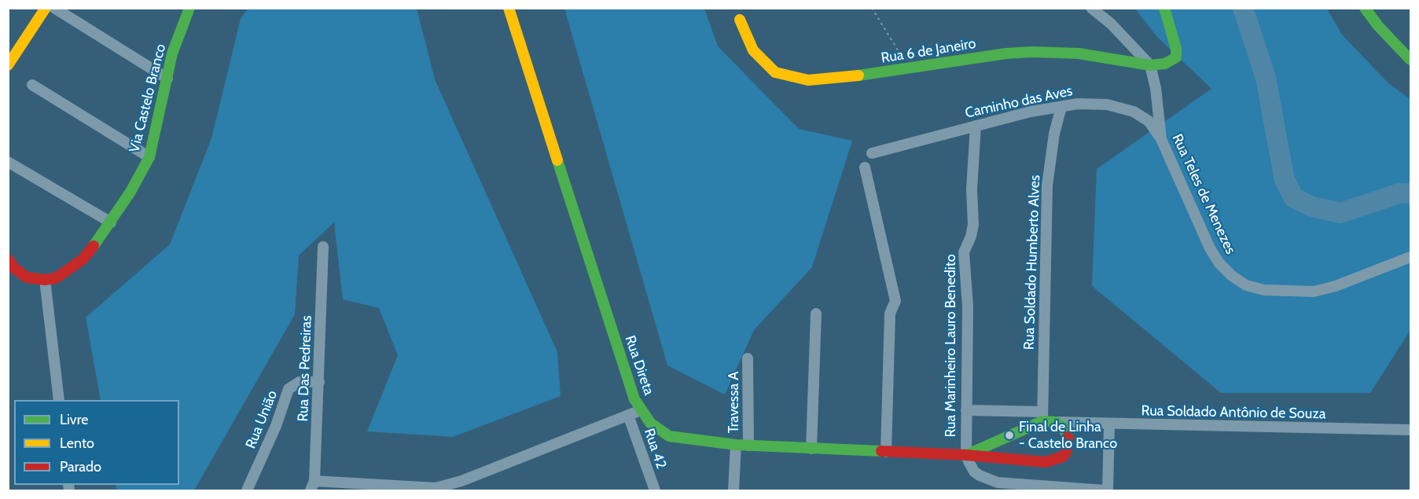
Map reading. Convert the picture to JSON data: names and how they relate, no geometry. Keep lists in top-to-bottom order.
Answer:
{
  "streets": {
    "street": [
      "Rua 6 de Janeiro",
      "Via Castelo Branco",
      "Caminho das Aves",
      "Rua Teles de Menezes",
      "Rua Soldado Humberto Alves",
      "Rua Marinheiro Lauro Benedito",
      "Rua Direta",
      "Rua Das Pedreiras",
      "Travessa A",
      "Rua Soldado Antônio de Souza",
      "Rua União",
      "Rua 42"
    ]
  },
  "crossings": [
    ["Rua 6 de Janeiro", "Rua Teles de Menezes"],
    ["Caminho das Aves", "Rua Teles de Menezes"],
    ["Caminho das Aves", "Rua Soldado Humberto Alves"],
    ["Caminho das Aves", "Rua Marinheiro Lauro Benedito"],
    ["Rua Soldado Humberto Alves", "Rua Direta"],
    ["Rua Marinheiro Lauro Benedito", "Rua Direta"],
    ["Rua Direta", "Travessa A"],
    ["Rua Direta", "Rua Soldado Antônio de Souza"],
    ["Rua Das Pedreiras", "Rua União"]
  ],
  "places": ["Final de Linha - Castelo Branco"],
  "legend": ["Livre", "Lento", "Parado"]
}
